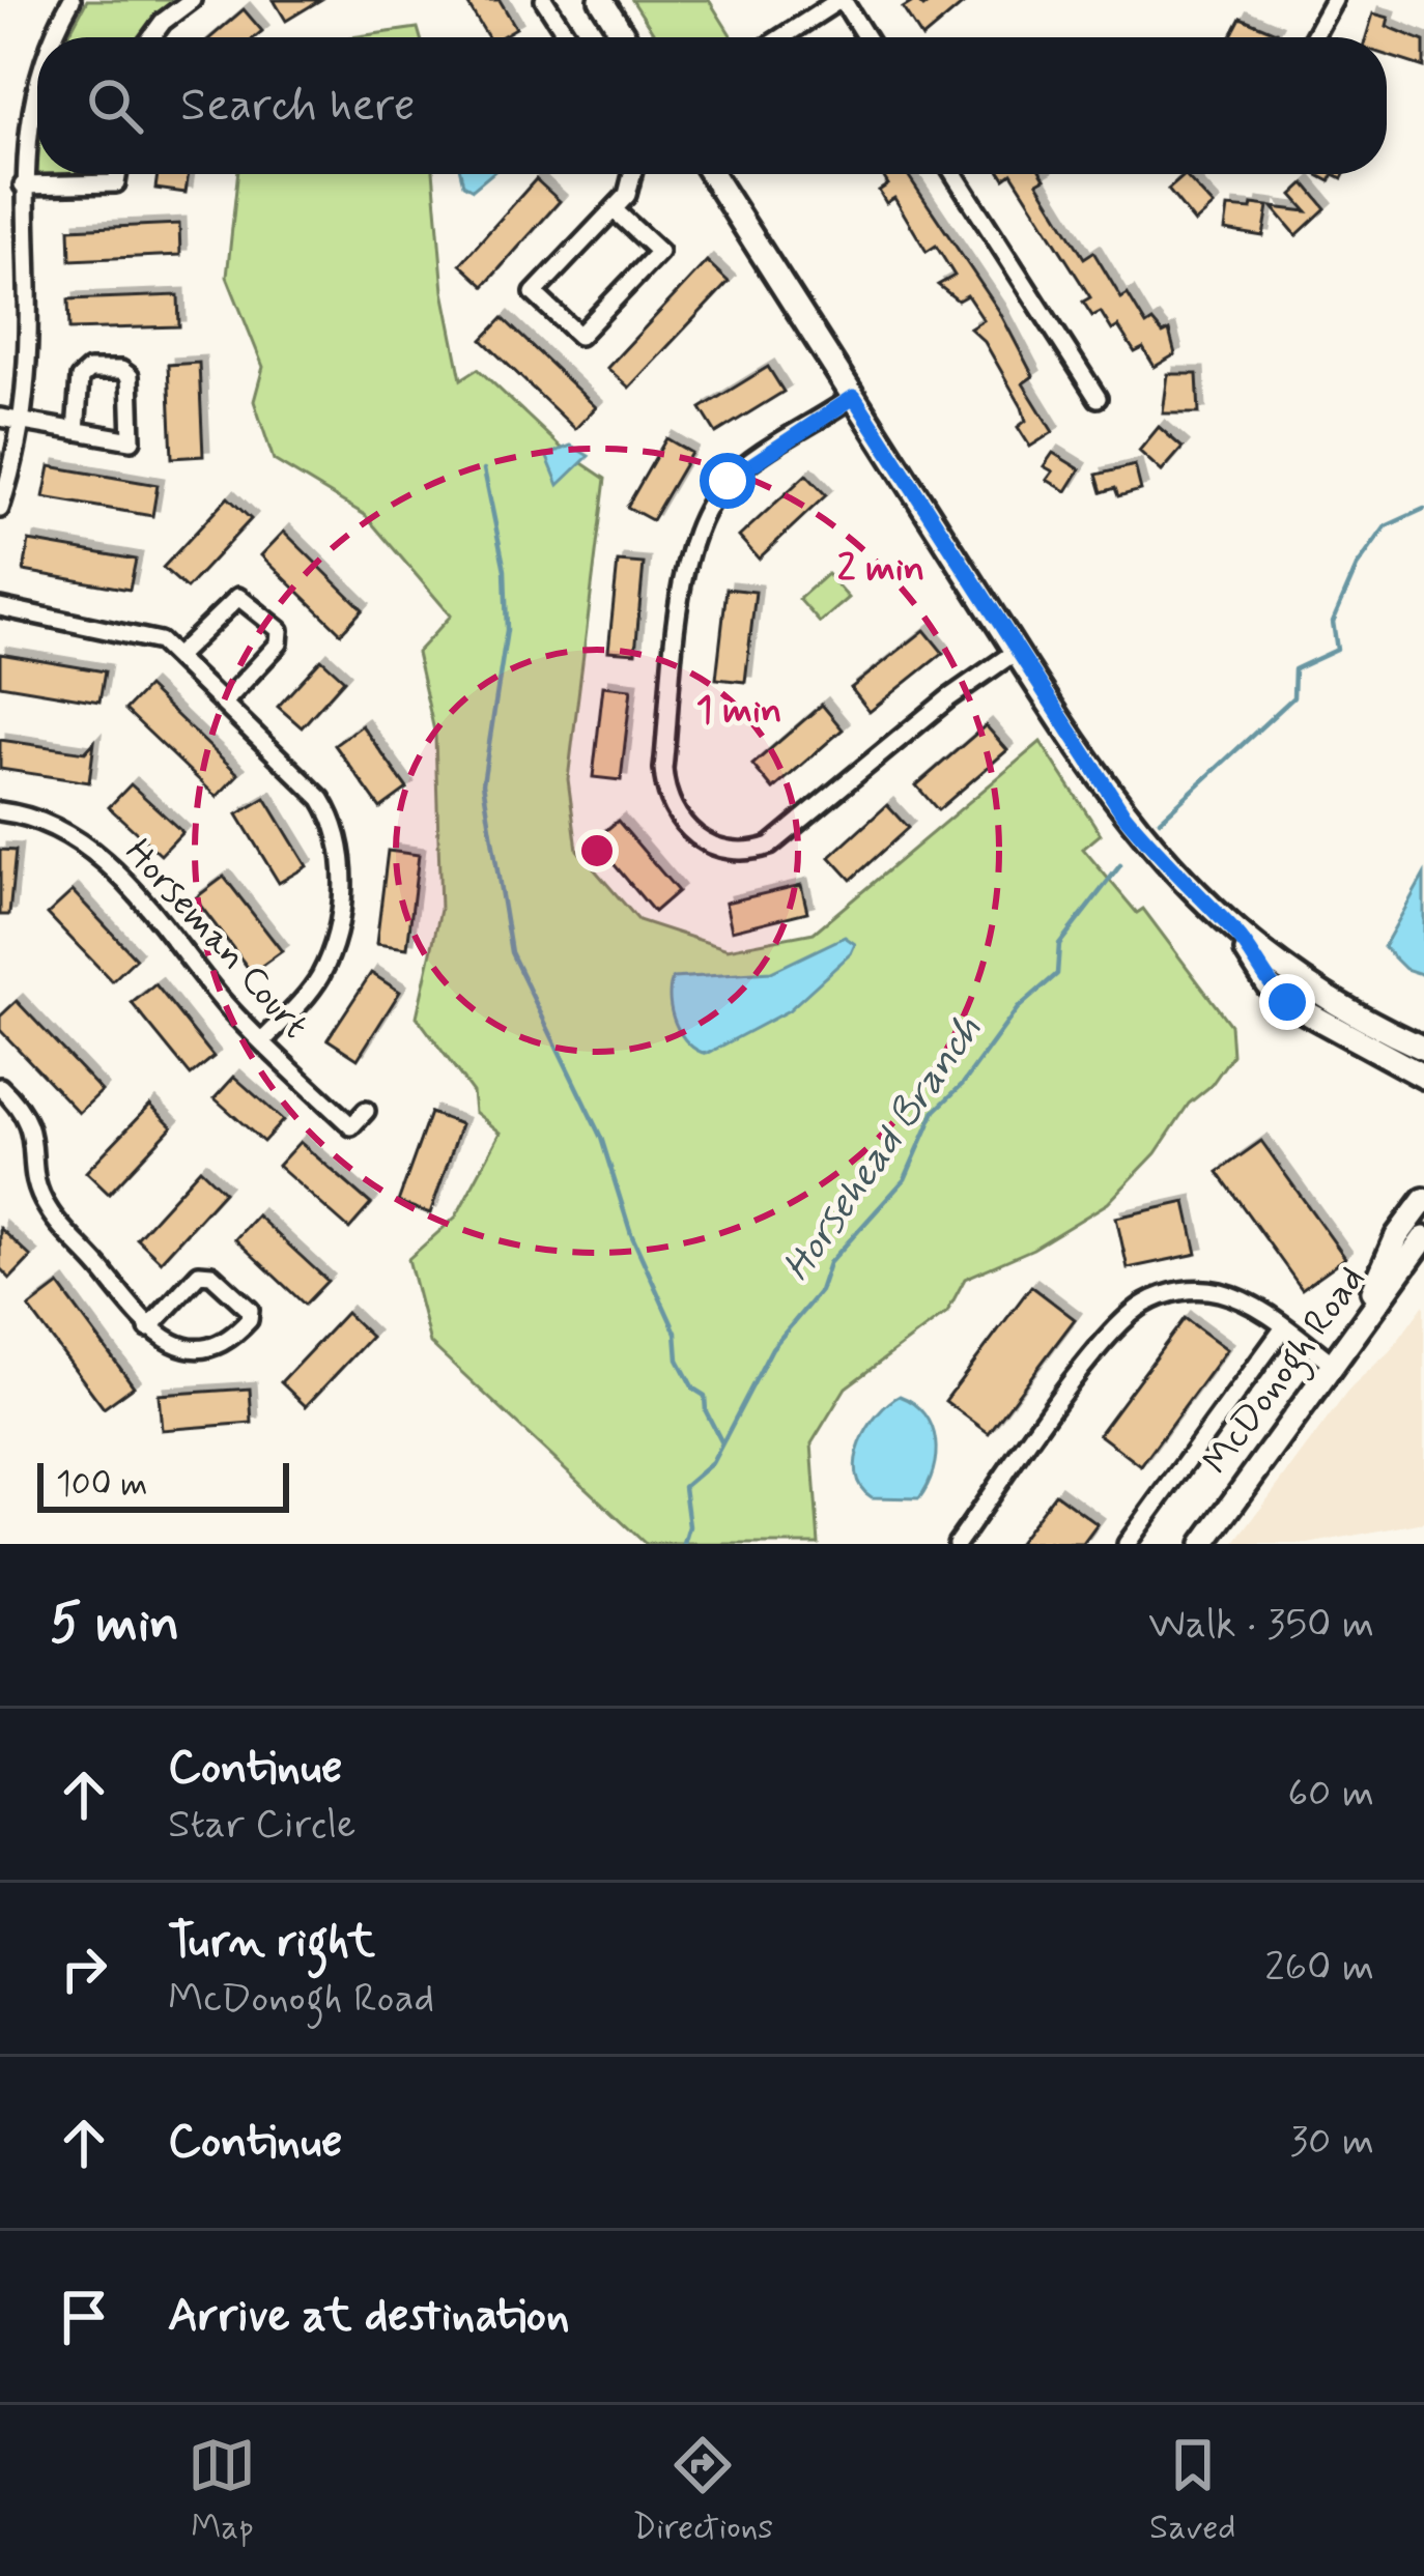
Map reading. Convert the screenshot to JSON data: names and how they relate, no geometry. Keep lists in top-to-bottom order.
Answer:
{
  "streets": {
    "main road": ["McDonogh Road"],
    "street": ["Horseman Court"]
  },
  "water": ["Horsehead Branch"],
  "scale_bar": "100 m",
  "page": {
    "search": "Search here",
    "scale": "100 m",
    "heading": ["5 min", "Walk · 350 m"],
    "list": [
      ["Continue", "Star Circle", "60 m"],
      ["Turn right", "McDonogh Road", "260 m"],
      ["Continue", "30 m"],
      "Arrive at destination"
    ],
    "nav": ["Map", "Directions", "Saved"]
  },
  "rings": ["2 min", "1 min"]
}
